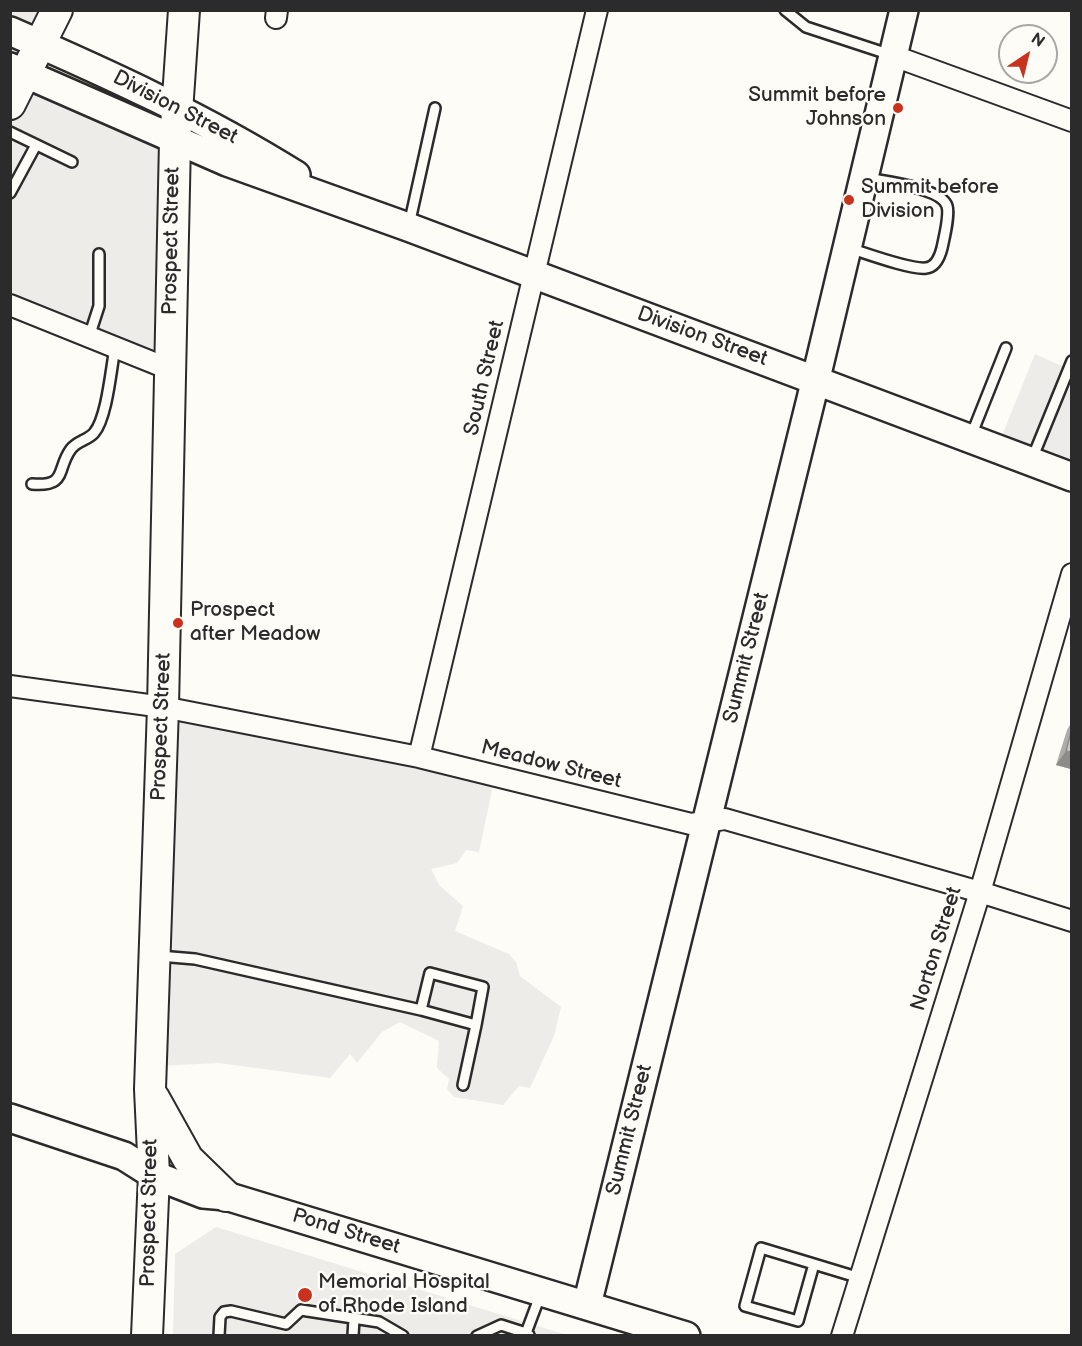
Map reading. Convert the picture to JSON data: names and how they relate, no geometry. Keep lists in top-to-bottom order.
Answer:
{
  "streets": {
    "main road": [
      "Division Street",
      "Prospect Street",
      "Summit Street",
      "Pond Street"
    ],
    "street": ["South Street", "Meadow Street", "Norton Street"]
  },
  "crossings": [
    ["Division Street", "Prospect Street"],
    ["Division Street", "South Street"],
    ["Division Street", "Summit Street"],
    ["Prospect Street", "Meadow Street"],
    ["Prospect Street", "Pond Street"],
    ["South Street", "Meadow Street"],
    ["Summit Street", "Meadow Street"],
    ["Summit Street", "Pond Street"],
    ["Meadow Street", "Norton Street"]
  ],
  "places": [
    "Summit before Johnson",
    "Summit before Division",
    "Prospect after Meadow",
    "Memorial Hospital of Rhode Island"
  ],
  "north": "top right"
}
